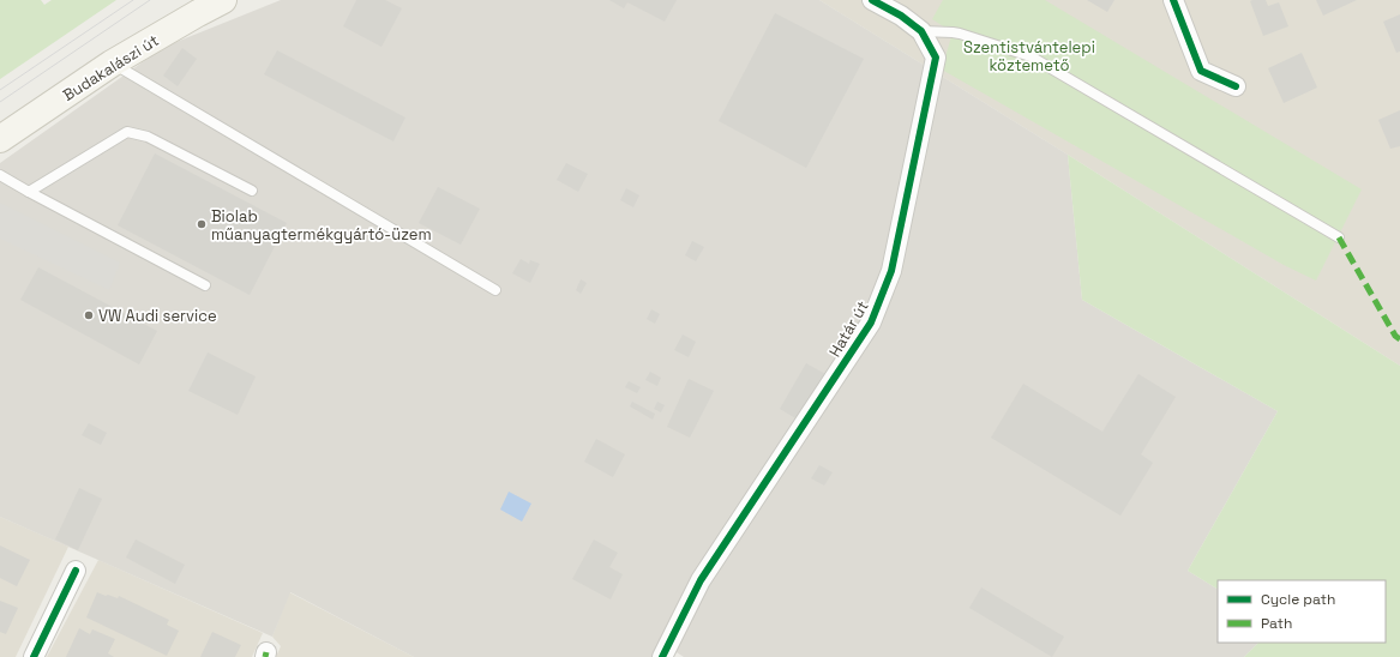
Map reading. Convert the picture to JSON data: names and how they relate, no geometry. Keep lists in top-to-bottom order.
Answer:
{
  "streets": {
    "main road": ["Budakalászi út"],
    "street": ["Határ út"]
  },
  "parks": ["Szentistvántelepi köztemető"],
  "places": ["Biolab műanyagtermékgyártó-üzem", "VW Audi service"],
  "legend": ["Cycle path", "Path"]
}
